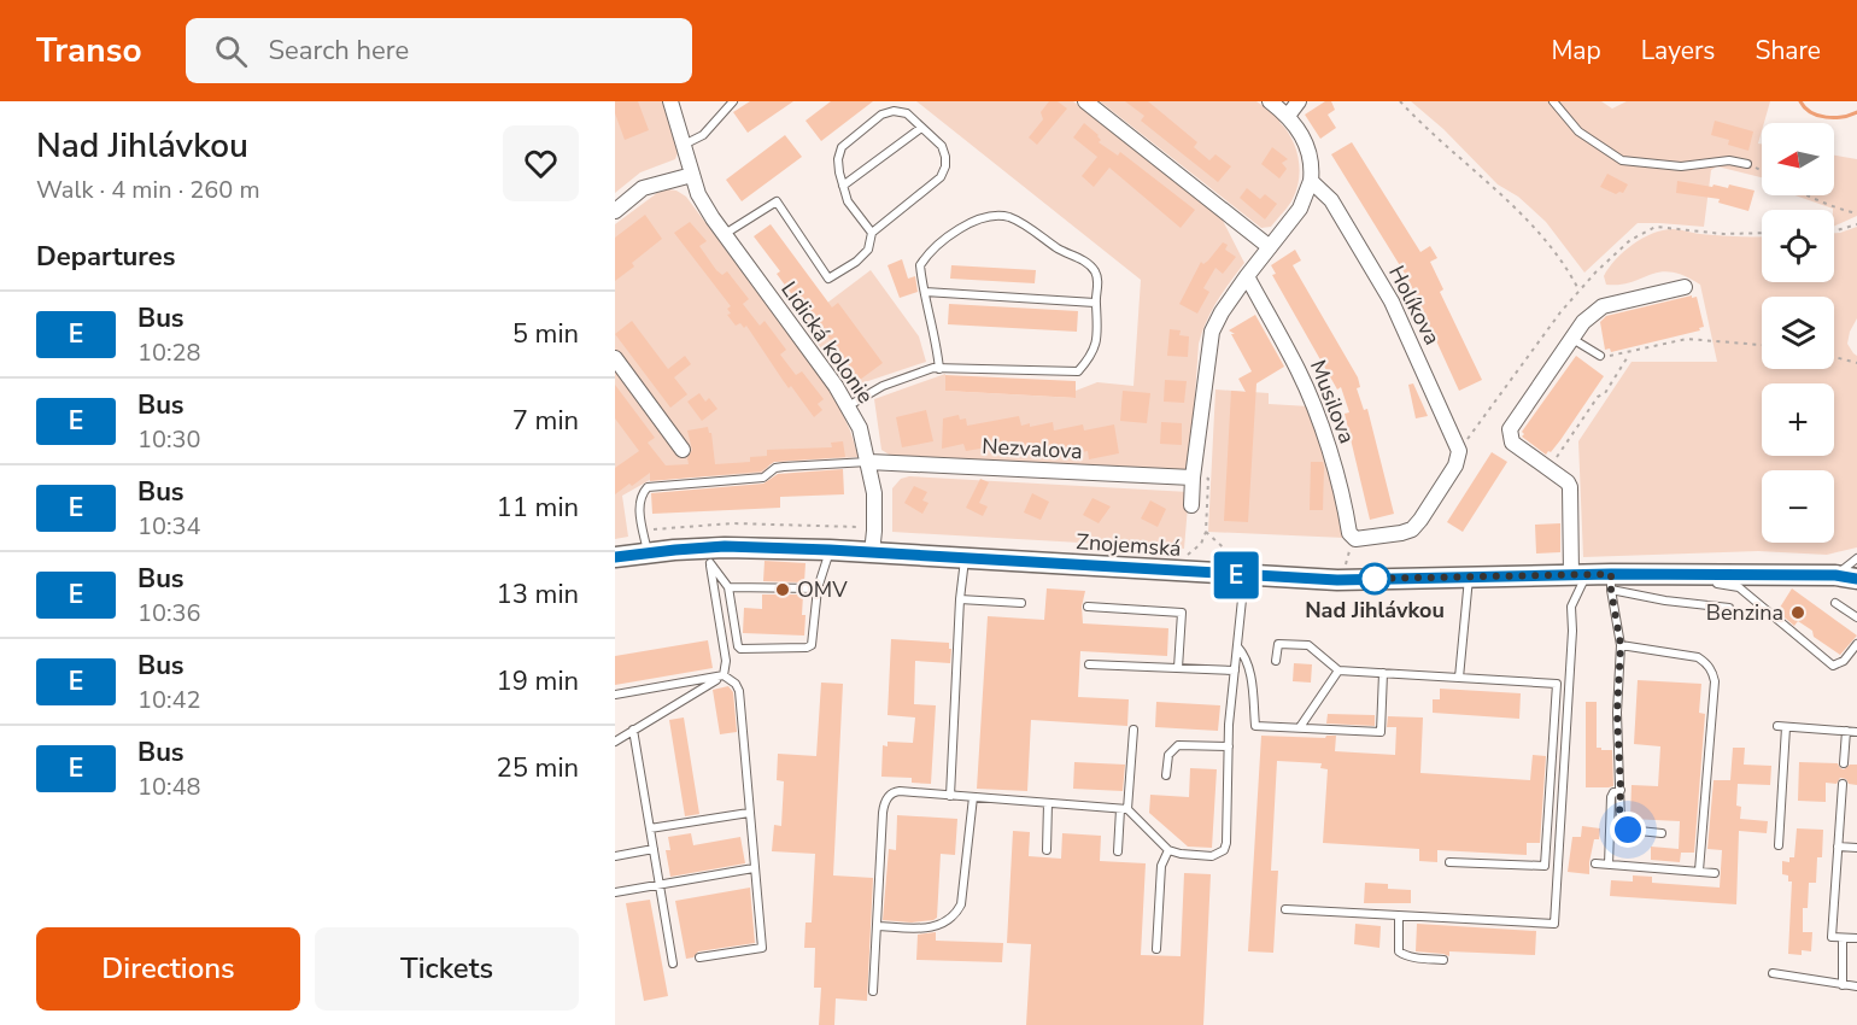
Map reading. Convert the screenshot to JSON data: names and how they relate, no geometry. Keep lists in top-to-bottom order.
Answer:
{
  "streets": {
    "main road": ["Znojemská"],
    "street": [
      "Holíkova",
      "Lidická kolonie",
      "Musilova",
      "Nezvalova"
    ]
  },
  "crossings": [
    ["Holíkova", "Musilova"],
    ["Lidická kolonie", "Nezvalova"],
    ["Lidická kolonie", "Znojemská"]
  ],
  "places": ["Nad Jihlávkou", "OMV", "Benzina"],
  "lines": ["bus line E"],
  "north": "left",
  "page": {
    "header": "Transo",
    "search": "Search here",
    "nav": ["Map", "Layers", "Share"],
    "heading": [
      ["Nad Jihlávkou", "Walk · 4 min · 260 m"],
      "Departures"
    ],
    "on_map": "E",
    "map_buttons": ["+", "−"],
    "list": [
      {
        "mark": "E",
        "name": "Bus",
        "note": "10:28",
        "value": "5 min"
      },
      {
        "mark": "E",
        "name": "Bus",
        "note": "10:30",
        "value": "7 min"
      },
      {
        "mark": "E",
        "name": "Bus",
        "note": "10:34",
        "value": "11 min"
      },
      {
        "mark": "E",
        "name": "Bus",
        "note": "10:36",
        "value": "13 min"
      },
      {
        "mark": "E",
        "name": "Bus",
        "note": "10:42",
        "value": "19 min"
      },
      {
        "mark": "E",
        "name": "Bus",
        "note": "10:48",
        "value": "25 min"
      }
    ],
    "buttons": ["Directions", "Tickets"]
  }
}
